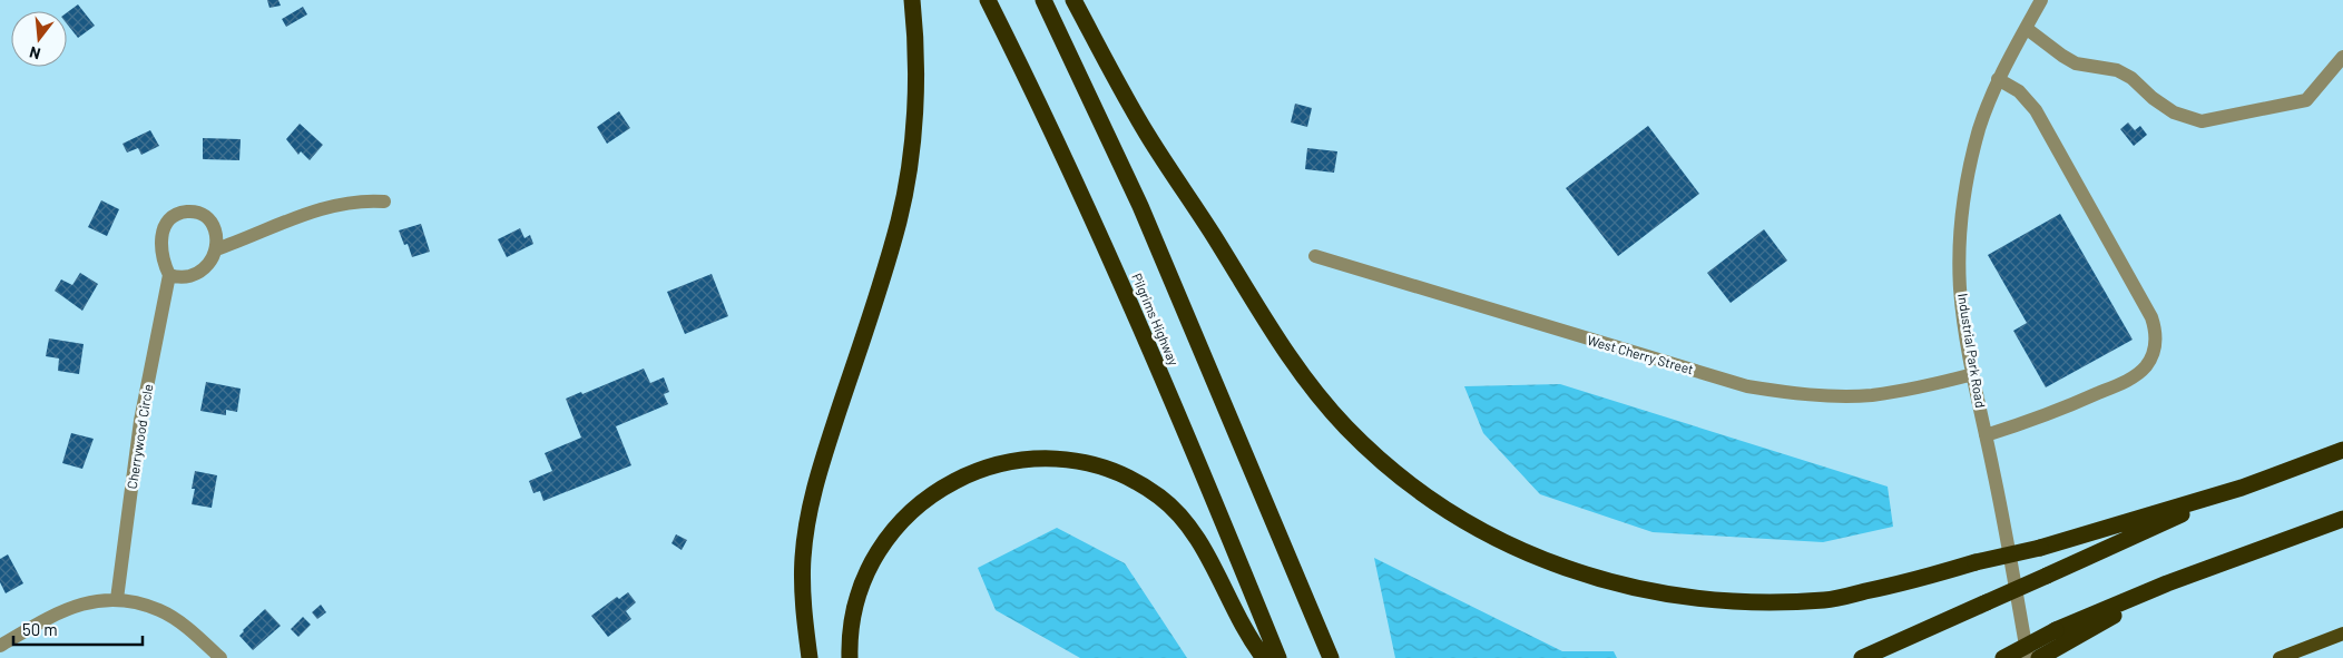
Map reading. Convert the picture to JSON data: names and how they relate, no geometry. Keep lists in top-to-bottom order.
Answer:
{
  "streets": {
    "highway": ["Pilgrims Highway"],
    "street": ["Industrial Park Road", "West Cherry Street", "Cherrywood Circle"]
  },
  "crossings": [
    ["Industrial Park Road", "West Cherry Street"]
  ],
  "scale_bar": "50 m",
  "north": "bottom"
}
